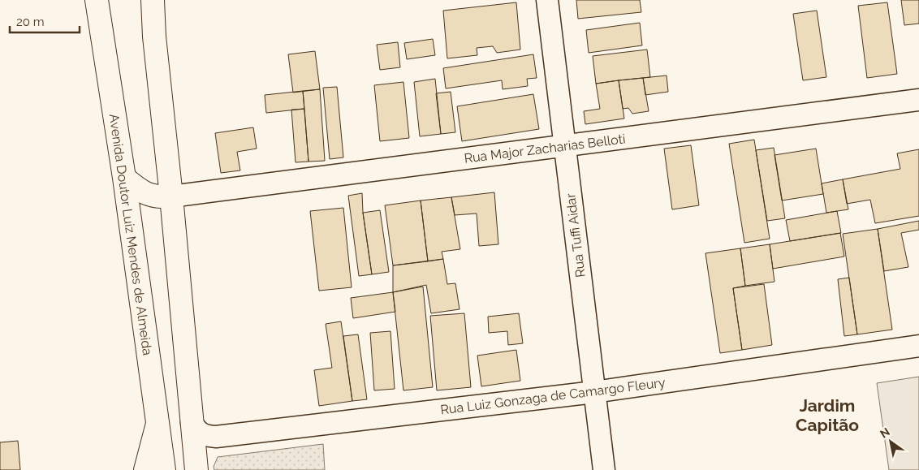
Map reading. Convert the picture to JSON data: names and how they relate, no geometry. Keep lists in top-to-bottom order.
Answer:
{
  "streets": {
    "main road": ["Avenida Doutor Luiz Mendes de Almeida"],
    "street": ["Rua Major Zacharias Belloti", "Rua Tuffi Aidar", "Rua Luiz Gonzaga de Camargo Fleury"]
  },
  "crossings": [
    ["Rua Major Zacharias Belloti", "Rua Tuffi Aidar"],
    ["Rua Tuffi Aidar", "Rua Luiz Gonzaga de Camargo Fleury"]
  ],
  "districts": ["Jardim Capitão"],
  "scale_bar": "20 m",
  "north": "top left"
}
